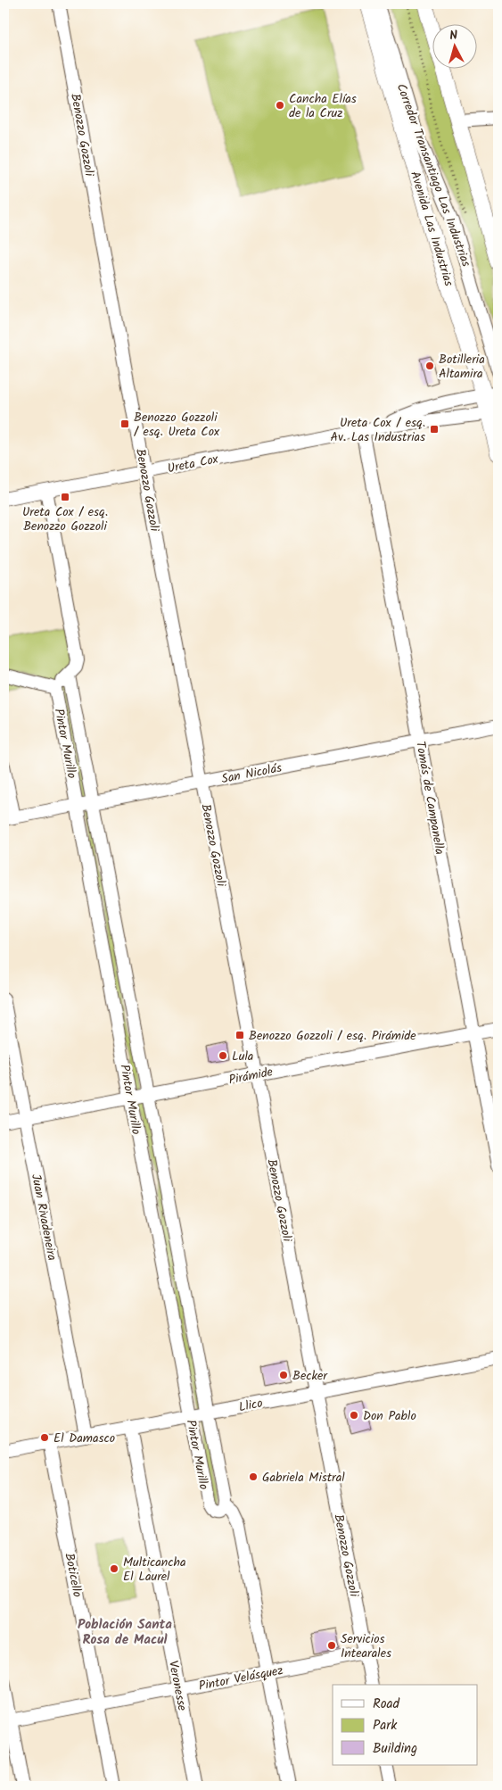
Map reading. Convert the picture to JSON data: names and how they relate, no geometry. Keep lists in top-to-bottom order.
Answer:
{
  "streets": {
    "main road": ["Avenida Las Industrias"],
    "street": [
      "Benozzo Gozzoli",
      "Corredor Transantiago Las Industrias",
      "Ureta Cox",
      "Pintor Murillo",
      "San Nicolás",
      "Tomás de Campanella",
      "Pirámide",
      "Juan Rivadeneira",
      "Llico",
      "Boticello",
      "Pintor Velásquez",
      "Veronesse"
    ]
  },
  "crossings": [
    ["Benozzo Gozzoli", "Ureta Cox"],
    ["Benozzo Gozzoli", "San Nicolás"],
    ["Benozzo Gozzoli", "Pirámide"],
    ["Benozzo Gozzoli", "Llico"],
    ["Benozzo Gozzoli", "Pintor Velásquez"],
    ["Avenida Las Industrias", "Ureta Cox"],
    ["Ureta Cox", "Tomás de Campanella"],
    ["Pintor Murillo", "San Nicolás"],
    ["Pintor Murillo", "Pirámide"],
    ["Pintor Murillo", "Llico"],
    ["San Nicolás", "Tomás de Campanella"],
    ["Tomás de Campanella", "Pirámide"],
    ["Pirámide", "Juan Rivadeneira"],
    ["Juan Rivadeneira", "Llico"],
    ["Llico", "Boticello"],
    ["Llico", "Veronesse"],
    ["Boticello", "Pintor Velásquez"],
    ["Pintor Velásquez", "Veronesse"]
  ],
  "districts": ["Población Santa Rosa de Macul"],
  "places": {
    "other": [
      "Cancha Elías de la Cruz",
      "Botilleria Altamira",
      "Lula",
      "Becker",
      "Don Pablo",
      "El Damasco",
      "Gabriela Mistral",
      "Multicancha El Laurel",
      "Servicios Intearales"
    ],
    "transit": [
      "Benozzo Gozzoli / esq. Ureta Cox",
      "Ureta Cox / esq. Av. Las Industrias",
      "Ureta Cox / esq. Benozzo Gozzoli",
      "Benozzo Gozzoli / esq. Pirámide"
    ]
  },
  "legend": ["Road", "Park", "Building"],
  "north": "top"
}
